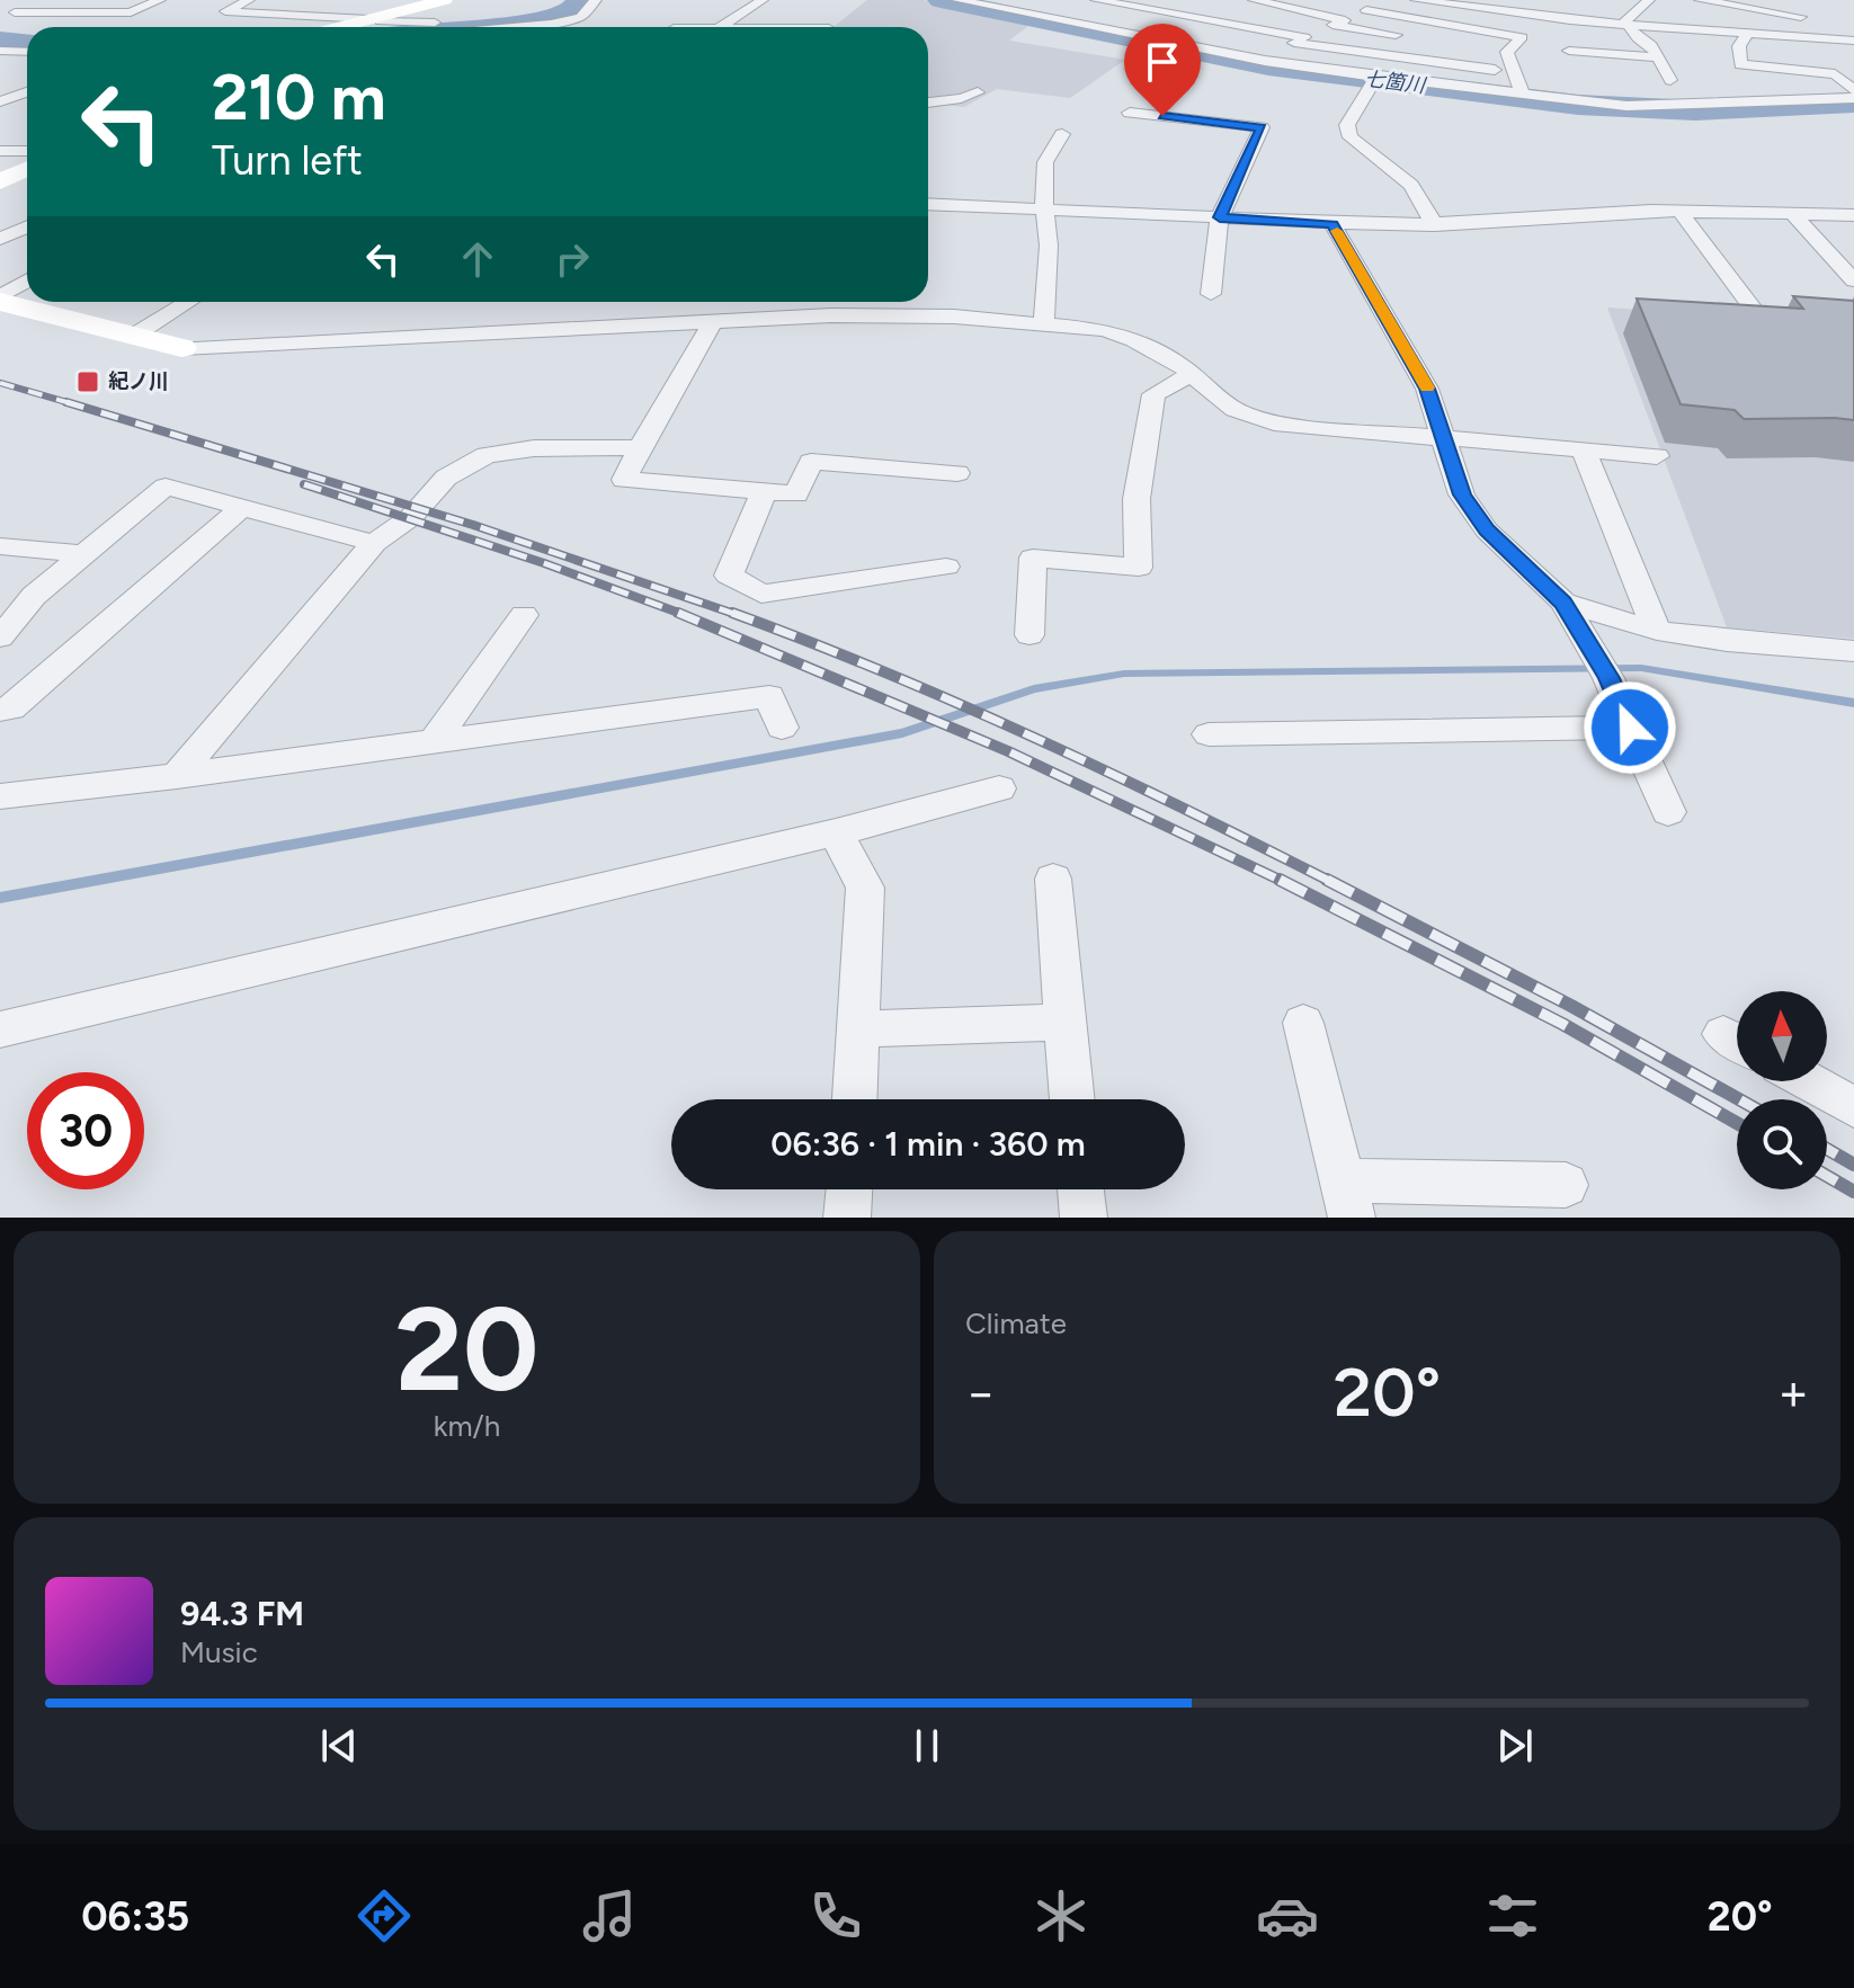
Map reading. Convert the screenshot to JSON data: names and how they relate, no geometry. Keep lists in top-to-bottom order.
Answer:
{
  "water": ["七箇川"],
  "places": {
    "transit": ["紀ノ川"]
  },
  "north": "top",
  "page": {
    "turn": ["210 m", "Turn left"],
    "limit": "30",
    "trip": "06:36 · 1 min · 360 m",
    "tile": [
      ["20", "km/h"],
      "Climate"
    ],
    "heat": ["−", "20°", "+"],
    "song": ["94.3 FM", "Music"],
    "tabs": ["06:35", "20°"]
  }
}
